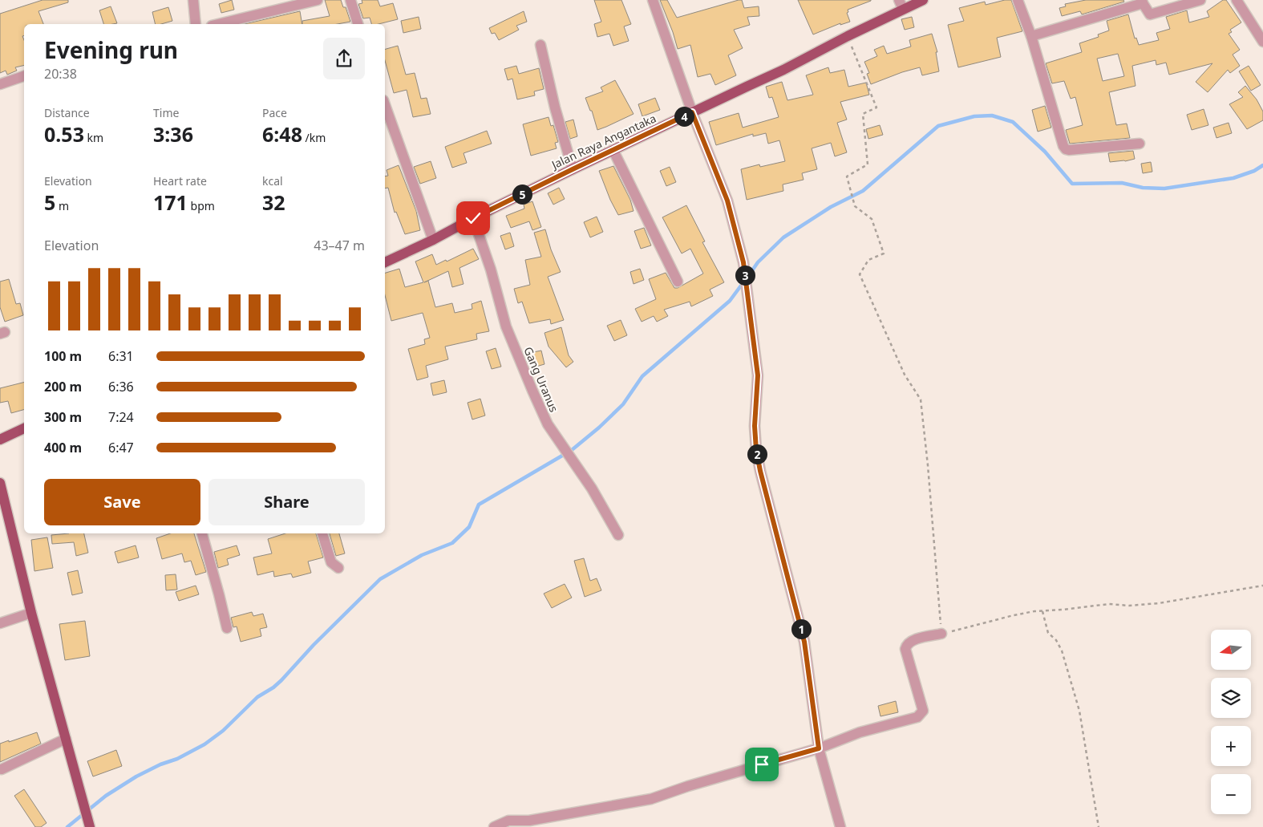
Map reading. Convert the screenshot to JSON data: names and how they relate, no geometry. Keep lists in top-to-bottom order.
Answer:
{
  "streets": {
    "main road": ["Jalan Raya Angantaka"],
    "street": ["Gang Uranus"]
  },
  "crossings": [
    ["Jalan Raya Angantaka", "Gang Uranus"]
  ],
  "north": "left",
  "page": {
    "heading": ["Evening run", "20:38"],
    "stats": [
      ["Distance", "0.53 km"],
      ["Time", "3:36"],
      ["Pace", "6:48 /km"],
      ["Elevation", "5 m"],
      ["Heart rate", "171 bpm"],
      ["kcal", "32"]
    ],
    "pins": [
      "4",
      "5",
      "3",
      "2",
      "1"
    ],
    "chart": ["Elevation", "43–47 m"],
    "list": [
      {
        "name": "100 m",
        "note": "6:31"
      },
      {
        "name": "200 m",
        "note": "6:36"
      },
      {
        "name": "300 m",
        "note": "7:24"
      },
      {
        "name": "400 m",
        "note": "6:47"
      }
    ],
    "buttons": ["Save", "Share"],
    "map_buttons": ["+", "−"]
  }
}
